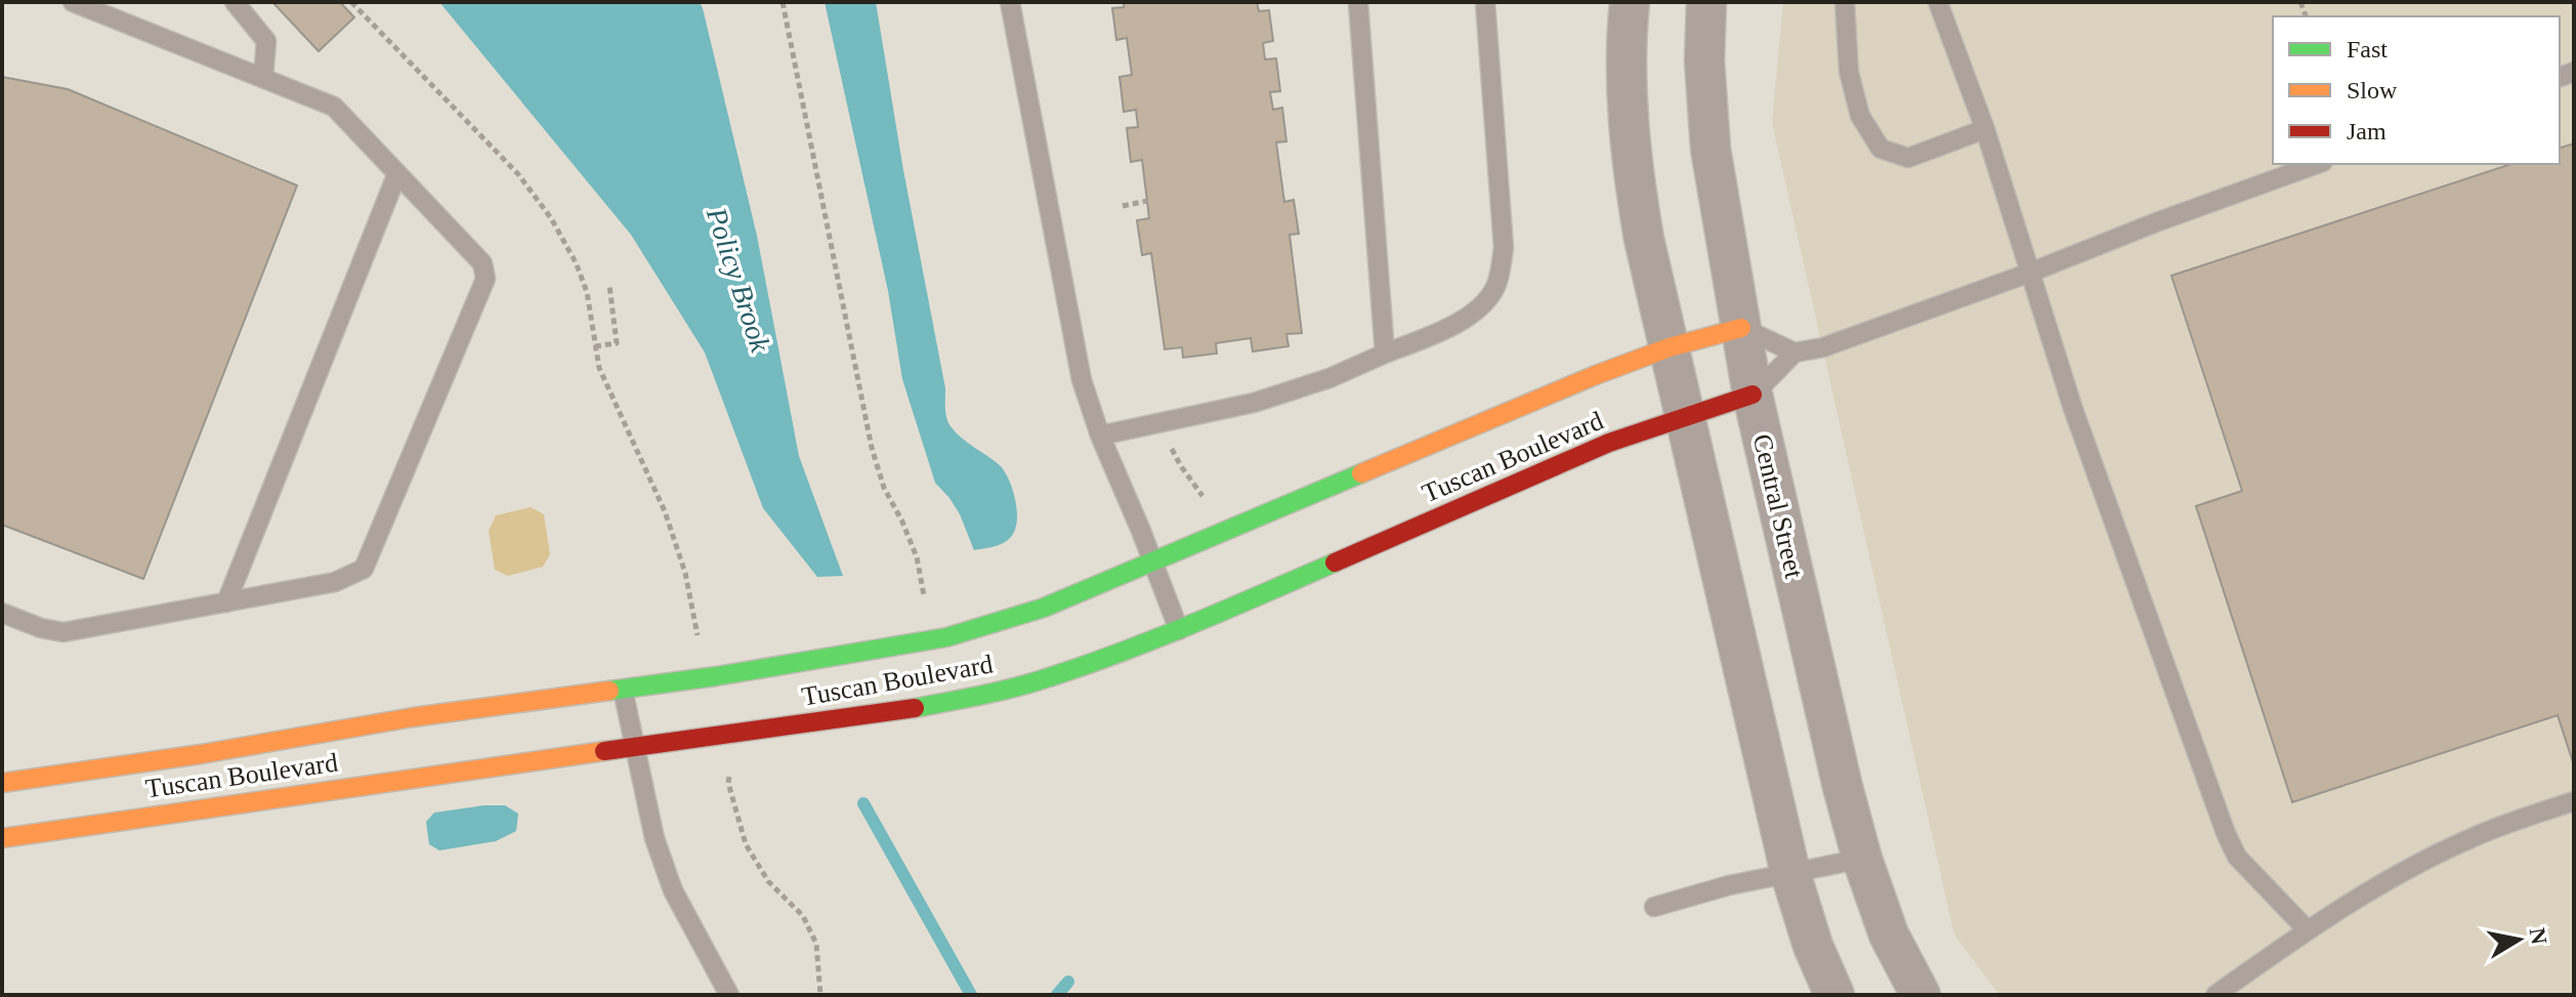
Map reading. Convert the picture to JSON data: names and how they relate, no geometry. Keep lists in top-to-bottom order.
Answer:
{
  "streets": {
    "main road": ["Tuscan Boulevard"],
    "street": ["Central Street"]
  },
  "crossings": [
    ["Tuscan Boulevard", "Central Street"]
  ],
  "water": ["Policy Brook"],
  "legend": ["Fast", "Slow", "Jam"],
  "north": "right"
}
